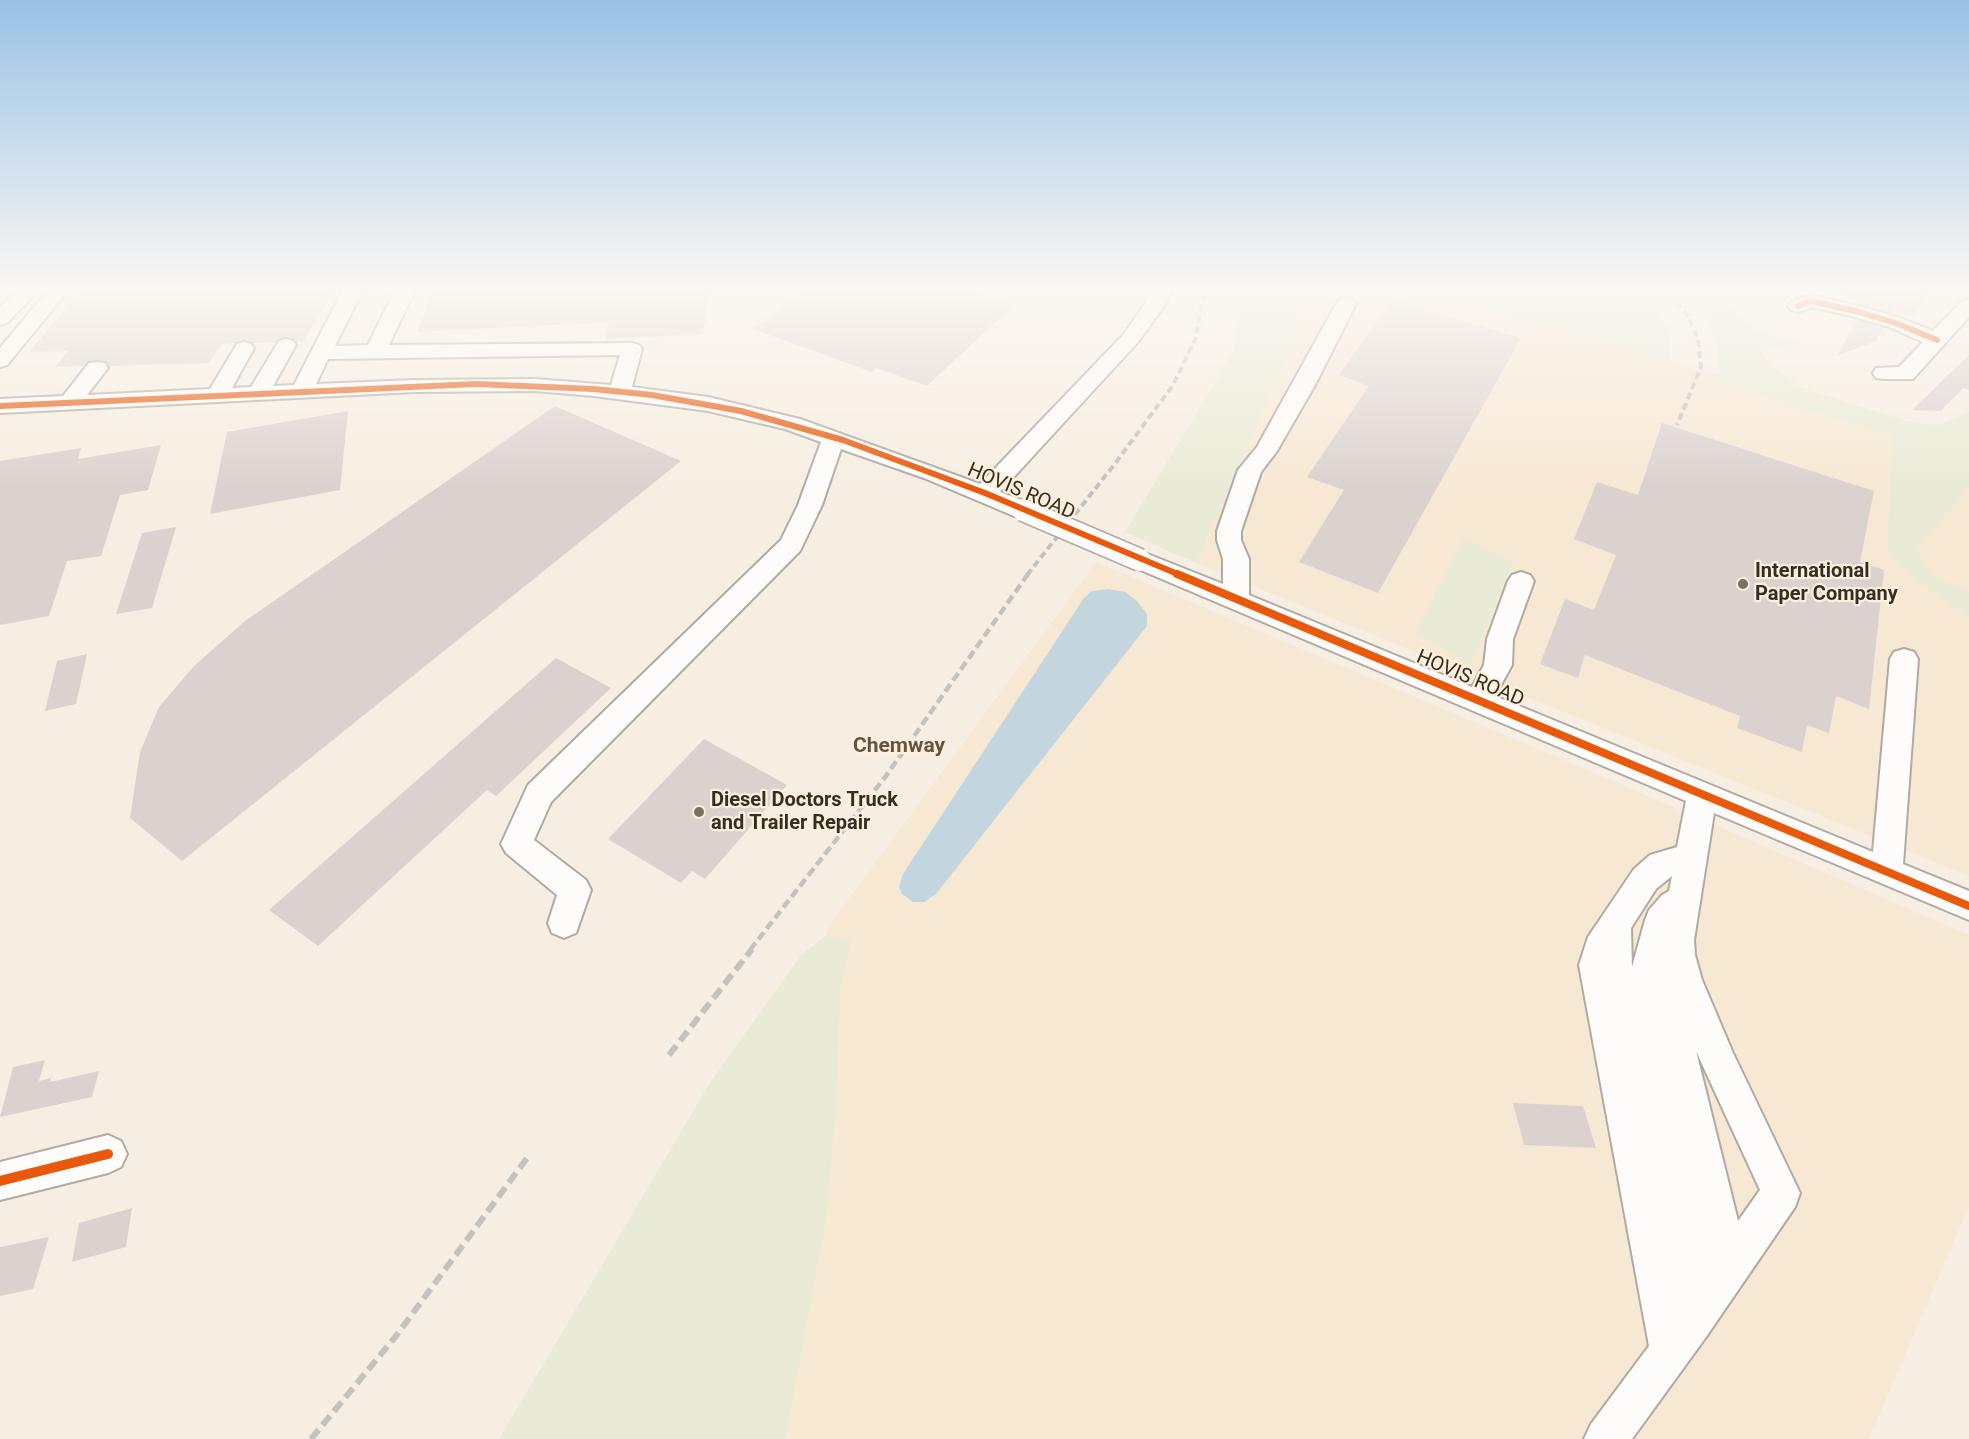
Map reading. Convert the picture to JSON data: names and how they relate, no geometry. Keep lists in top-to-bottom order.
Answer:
{
  "streets": {
    "street": ["HOVIS ROAD"]
  },
  "districts": ["Chemway"],
  "places": ["International Paper Company", "Diesel Doctors Truck and Trailer Repair"]
}
